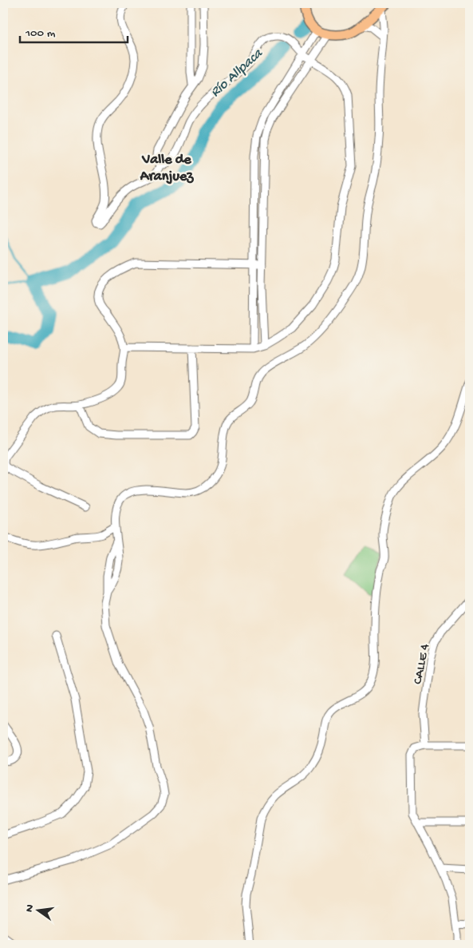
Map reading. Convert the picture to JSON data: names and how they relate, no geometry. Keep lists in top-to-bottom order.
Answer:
{
  "streets": {
    "street": ["CALLE 4"]
  },
  "districts": ["Valle de Aranjuez"],
  "water": ["Río Allpaca"],
  "scale_bar": "100 m",
  "north": "left"
}
